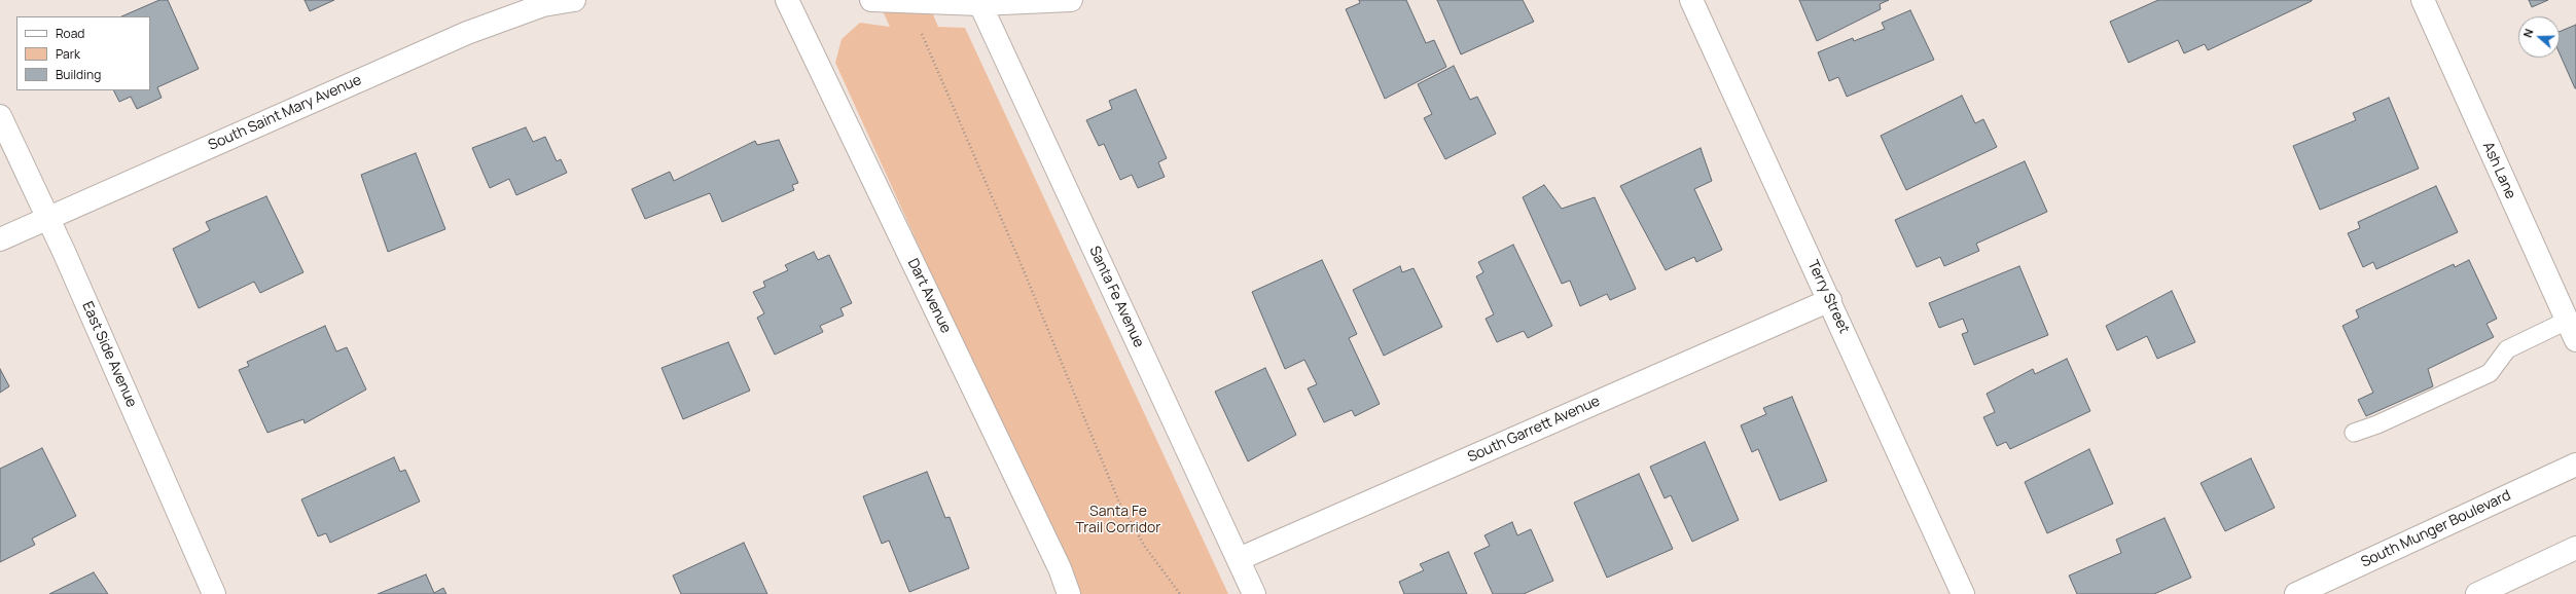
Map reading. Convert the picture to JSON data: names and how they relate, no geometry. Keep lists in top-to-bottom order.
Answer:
{
  "streets": {
    "street": [
      "South Saint Mary Avenue",
      "Ash Lane",
      "Dart Avenue",
      "Santa Fe Avenue",
      "Terry Street",
      "East Side Avenue",
      "South Garrett Avenue",
      "South Munger Boulevard"
    ]
  },
  "crossings": [
    ["South Saint Mary Avenue", "East Side Avenue"],
    ["Santa Fe Avenue", "South Garrett Avenue"],
    ["Terry Street", "South Garrett Avenue"]
  ],
  "parks": ["Santa Fe Trail Corridor"],
  "legend": ["Road", "Park", "Building"],
  "north": "left"
}
